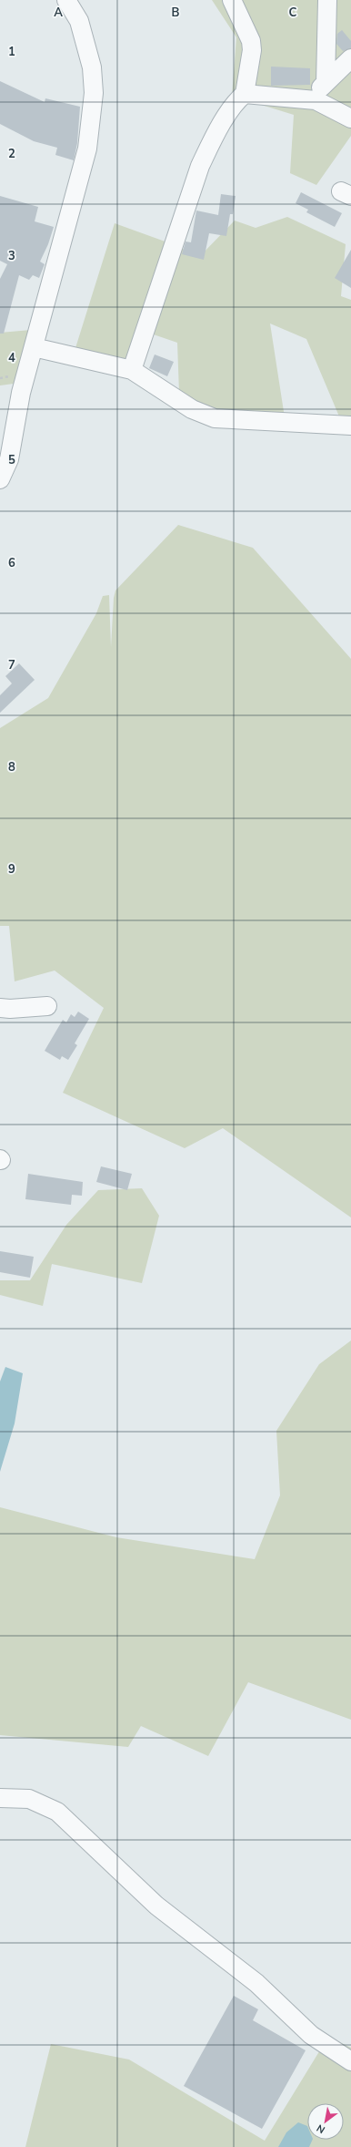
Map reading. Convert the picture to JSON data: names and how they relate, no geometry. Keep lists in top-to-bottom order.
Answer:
{
  "north": "bottom left",
  "grid": {
    "columns": ["A", "B", "C"],
    "rows": [
      "1",
      "2",
      "3",
      "4",
      "5",
      "6",
      "7",
      "8",
      "9"
    ]
  }
}
